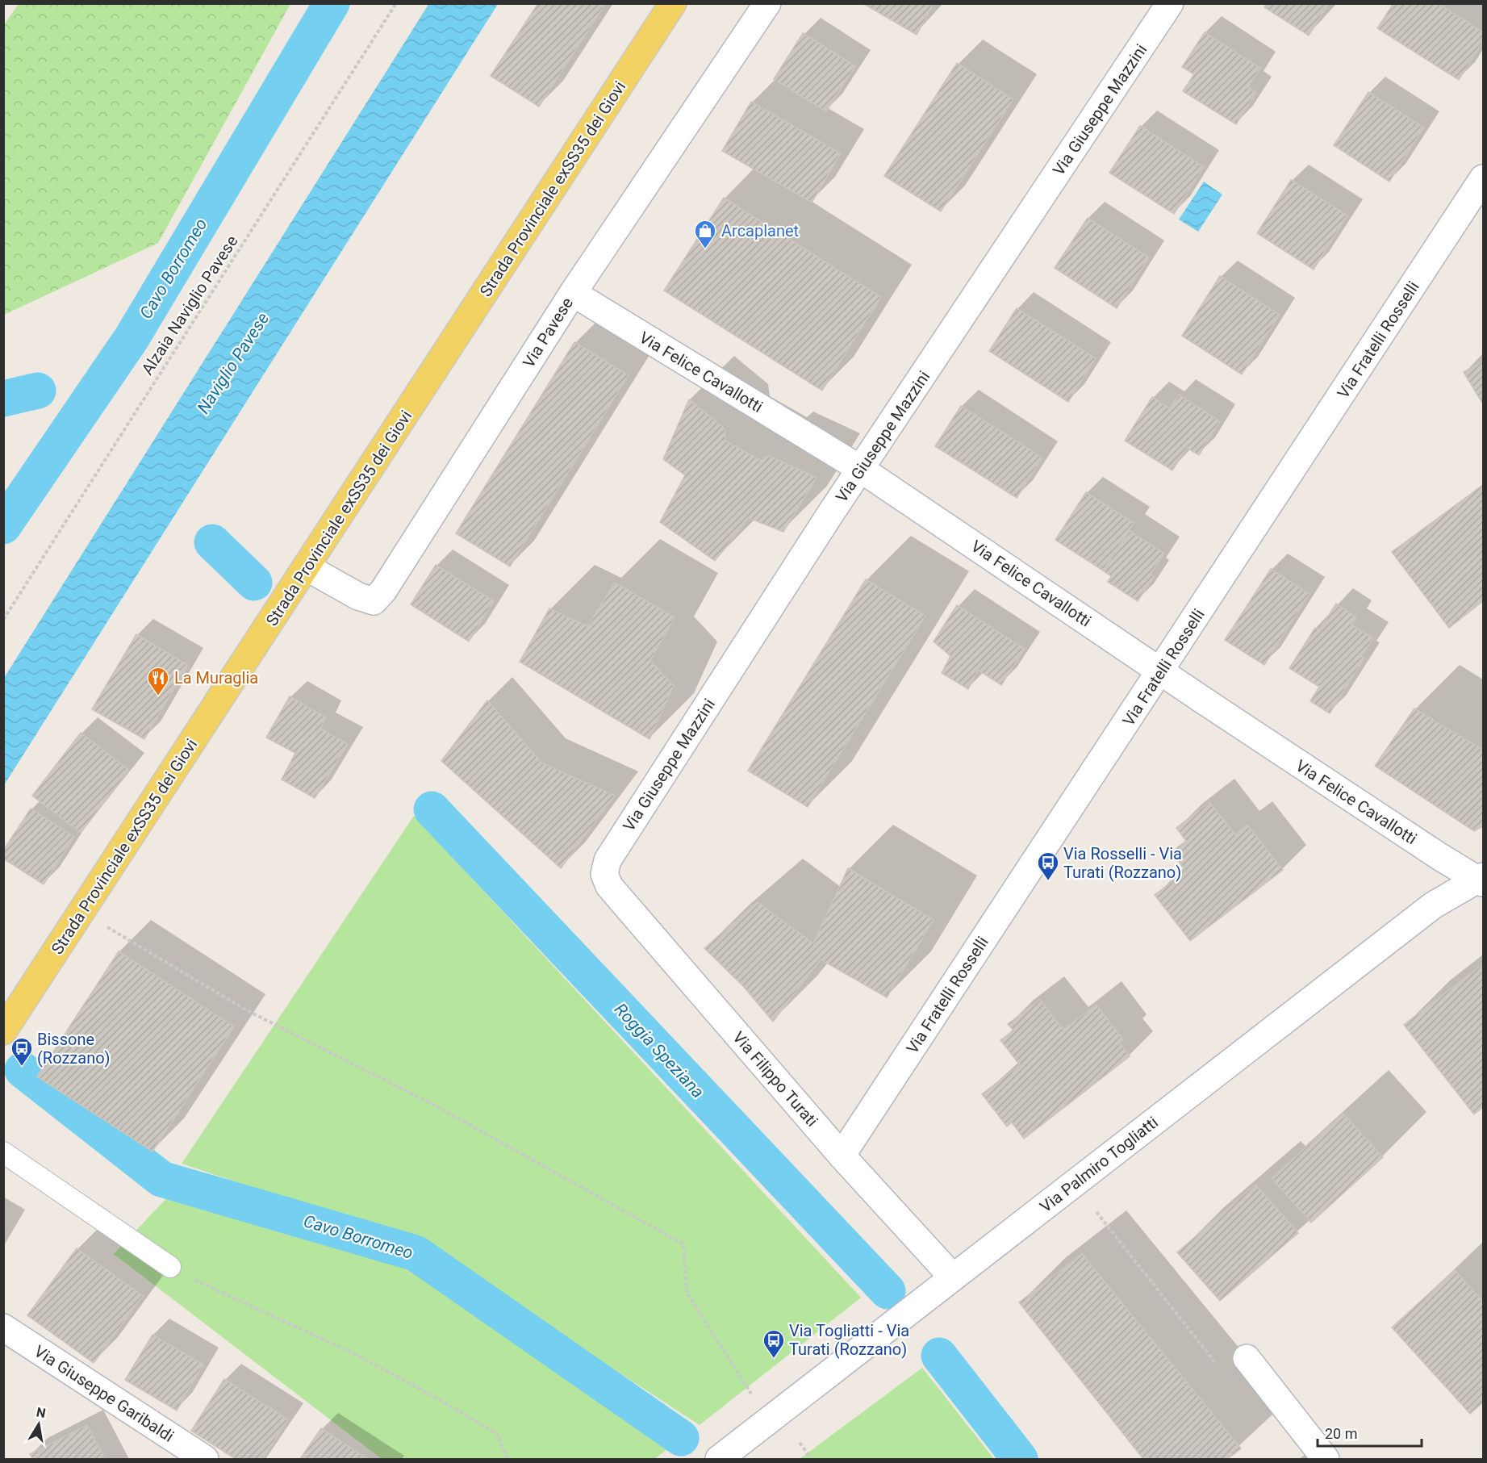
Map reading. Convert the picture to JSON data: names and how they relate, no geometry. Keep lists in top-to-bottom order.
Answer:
{
  "streets": {
    "main road": ["Strada Provinciale exSS35 dei Giovi"],
    "street": [
      "Via Giuseppe Mazzini",
      "Via Pavese",
      "Via Fratelli Rosselli",
      "Via Felice Cavallotti",
      "Via Filippo Turati",
      "Via Palmiro Togliatti",
      "Via Giuseppe Garibaldi"
    ],
    "path": ["Alzaia Naviglio Pavese"]
  },
  "crossings": [
    ["Via Giuseppe Mazzini", "Via Felice Cavallotti"],
    ["Via Giuseppe Mazzini", "Via Filippo Turati"],
    ["Strada Provinciale exSS35 dei Giovi", "Via Pavese"],
    ["Via Pavese", "Via Felice Cavallotti"],
    ["Via Fratelli Rosselli", "Via Felice Cavallotti"],
    ["Via Fratelli Rosselli", "Via Filippo Turati"],
    ["Via Felice Cavallotti", "Via Palmiro Togliatti"],
    ["Via Filippo Turati", "Via Palmiro Togliatti"]
  ],
  "water": ["Cavo Borromeo", "Naviglio Pavese", "Roggia Speziana"],
  "places": {
    "shop": ["Arcaplanet"],
    "restaurant": ["La Muraglia"],
    "bus stop": ["Via Rosselli - Via Turati (Rozzano)", "Bissone (Rozzano)", "Via Togliatti - Via Turati (Rozzano)"]
  },
  "scale_bar": "20 m",
  "north": "top"
}
